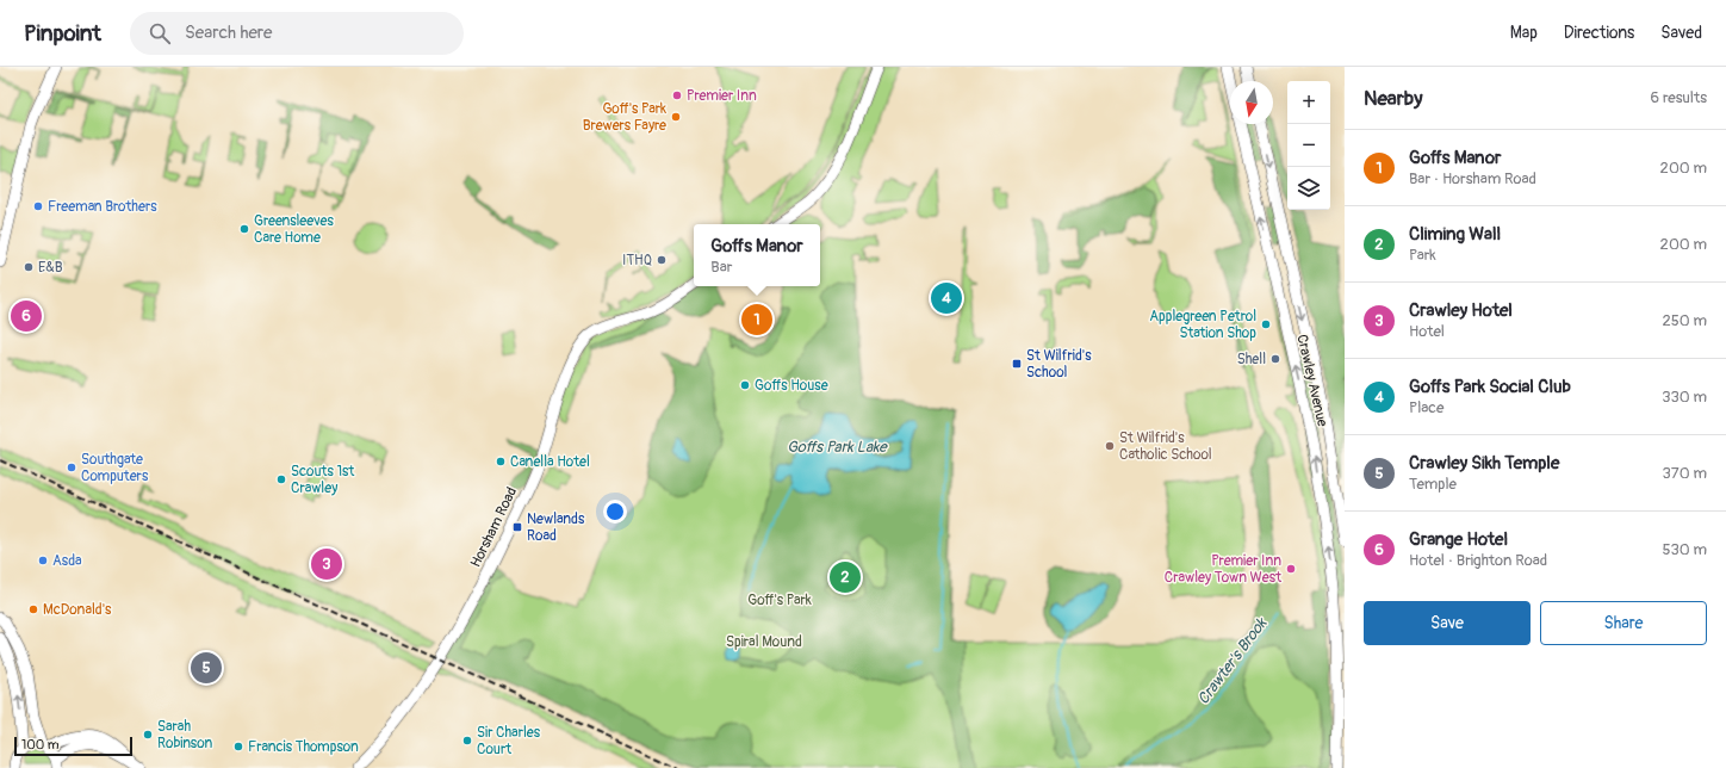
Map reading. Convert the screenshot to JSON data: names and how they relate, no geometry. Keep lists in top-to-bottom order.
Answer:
{
  "streets": {
    "main road": ["Crawley Avenue", "Horsham Road"]
  },
  "water": ["Goffs Park Lake", "Crawter's Brook"],
  "parks": ["Goff's Park", "Spiral Mound"],
  "places": {
    "other": [
      "Premier Inn",
      "Goff's Park Brewers Fayre",
      "Freeman Brothers",
      "Greensleeves Care Home",
      "ITHQ",
      "E&B",
      "Applegreen Petrol Station Shop",
      "Shell",
      "Goffs House",
      "St Wilfrid's Catholic School",
      "Canella Hotel",
      "Southgate Computers",
      "Scouts 1st Crawley",
      "Asda",
      "Premier Inn Crawley Town West",
      "McDonald's",
      "Sarah Robinson",
      "Sir Charles Court",
      "Francis Thompson"
    ],
    "transit": ["St Wilfrid's School", "Newlands Road"]
  },
  "scale_bar": "100 m",
  "north": "bottom",
  "page": {
    "header": "Pinpoint",
    "search": "Search here",
    "nav": ["Map", "Directions", "Saved"],
    "heading": ["Nearby", "6 results"],
    "map_buttons": ["+", "−"],
    "list": [
      {
        "mark": "1",
        "name": "Goffs Manor",
        "note": "Bar · Horsham Road",
        "value": "200 m"
      },
      {
        "mark": "2",
        "name": "Climing Wall",
        "note": "Park",
        "value": "200 m"
      },
      {
        "mark": "3",
        "name": "Crawley Hotel",
        "note": "Hotel",
        "value": "250 m"
      },
      {
        "mark": "4",
        "name": "Goffs Park Social Club",
        "note": "Place",
        "value": "330 m"
      },
      {
        "mark": "5",
        "name": "Crawley Sikh Temple",
        "note": "Temple",
        "value": "370 m"
      },
      {
        "mark": "6",
        "name": "Grange Hotel",
        "note": "Hotel · Brighton Road",
        "value": "530 m"
      }
    ],
    "popup": ["Goffs Manor", "Bar"],
    "pins": [
      "4",
      "6",
      "1",
      "3",
      "2",
      "5"
    ],
    "buttons": ["Save", "Share"],
    "scale": "100 m"
  }
}
